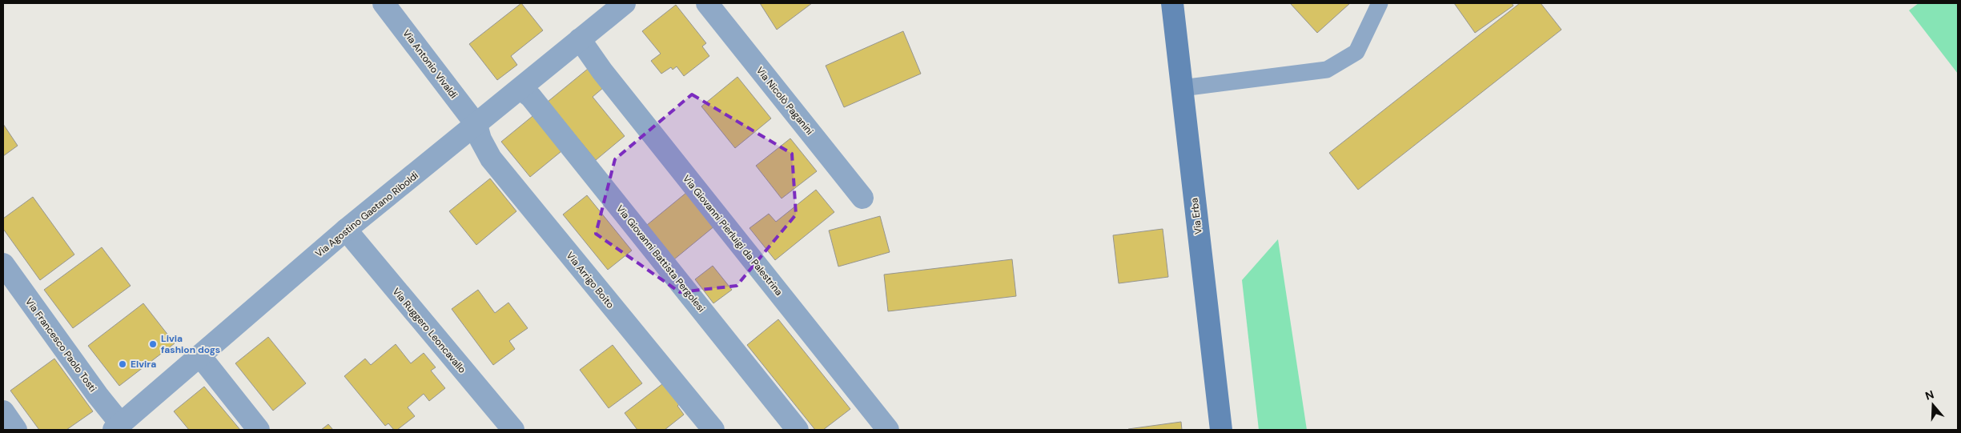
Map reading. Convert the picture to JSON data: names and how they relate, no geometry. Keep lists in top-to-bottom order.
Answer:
{
  "streets": {
    "main road": ["Via Erba"],
    "street": [
      "Via Antonio Vivaldi",
      "Via Nicolò Paganini",
      "Via Agostino Gaetano Riboldi",
      "Via Giovanni Pierluigi da Palestrina",
      "Via Giovanni Battista Pergolesi",
      "Via Arrigo Boito",
      "Via Ruggero Leoncavallo",
      "Via Francesco Paolo Tosti"
    ]
  },
  "crossings": [
    ["Via Antonio Vivaldi", "Via Agostino Gaetano Riboldi"],
    ["Via Antonio Vivaldi", "Via Arrigo Boito"],
    ["Via Agostino Gaetano Riboldi", "Via Giovanni Pierluigi da Palestrina"],
    ["Via Agostino Gaetano Riboldi", "Via Giovanni Battista Pergolesi"],
    ["Via Agostino Gaetano Riboldi", "Via Arrigo Boito"],
    ["Via Agostino Gaetano Riboldi", "Via Ruggero Leoncavallo"],
    ["Via Agostino Gaetano Riboldi", "Via Francesco Paolo Tosti"]
  ],
  "places": ["Livia fashion dogs", "Elvira"],
  "north": "top"
}
